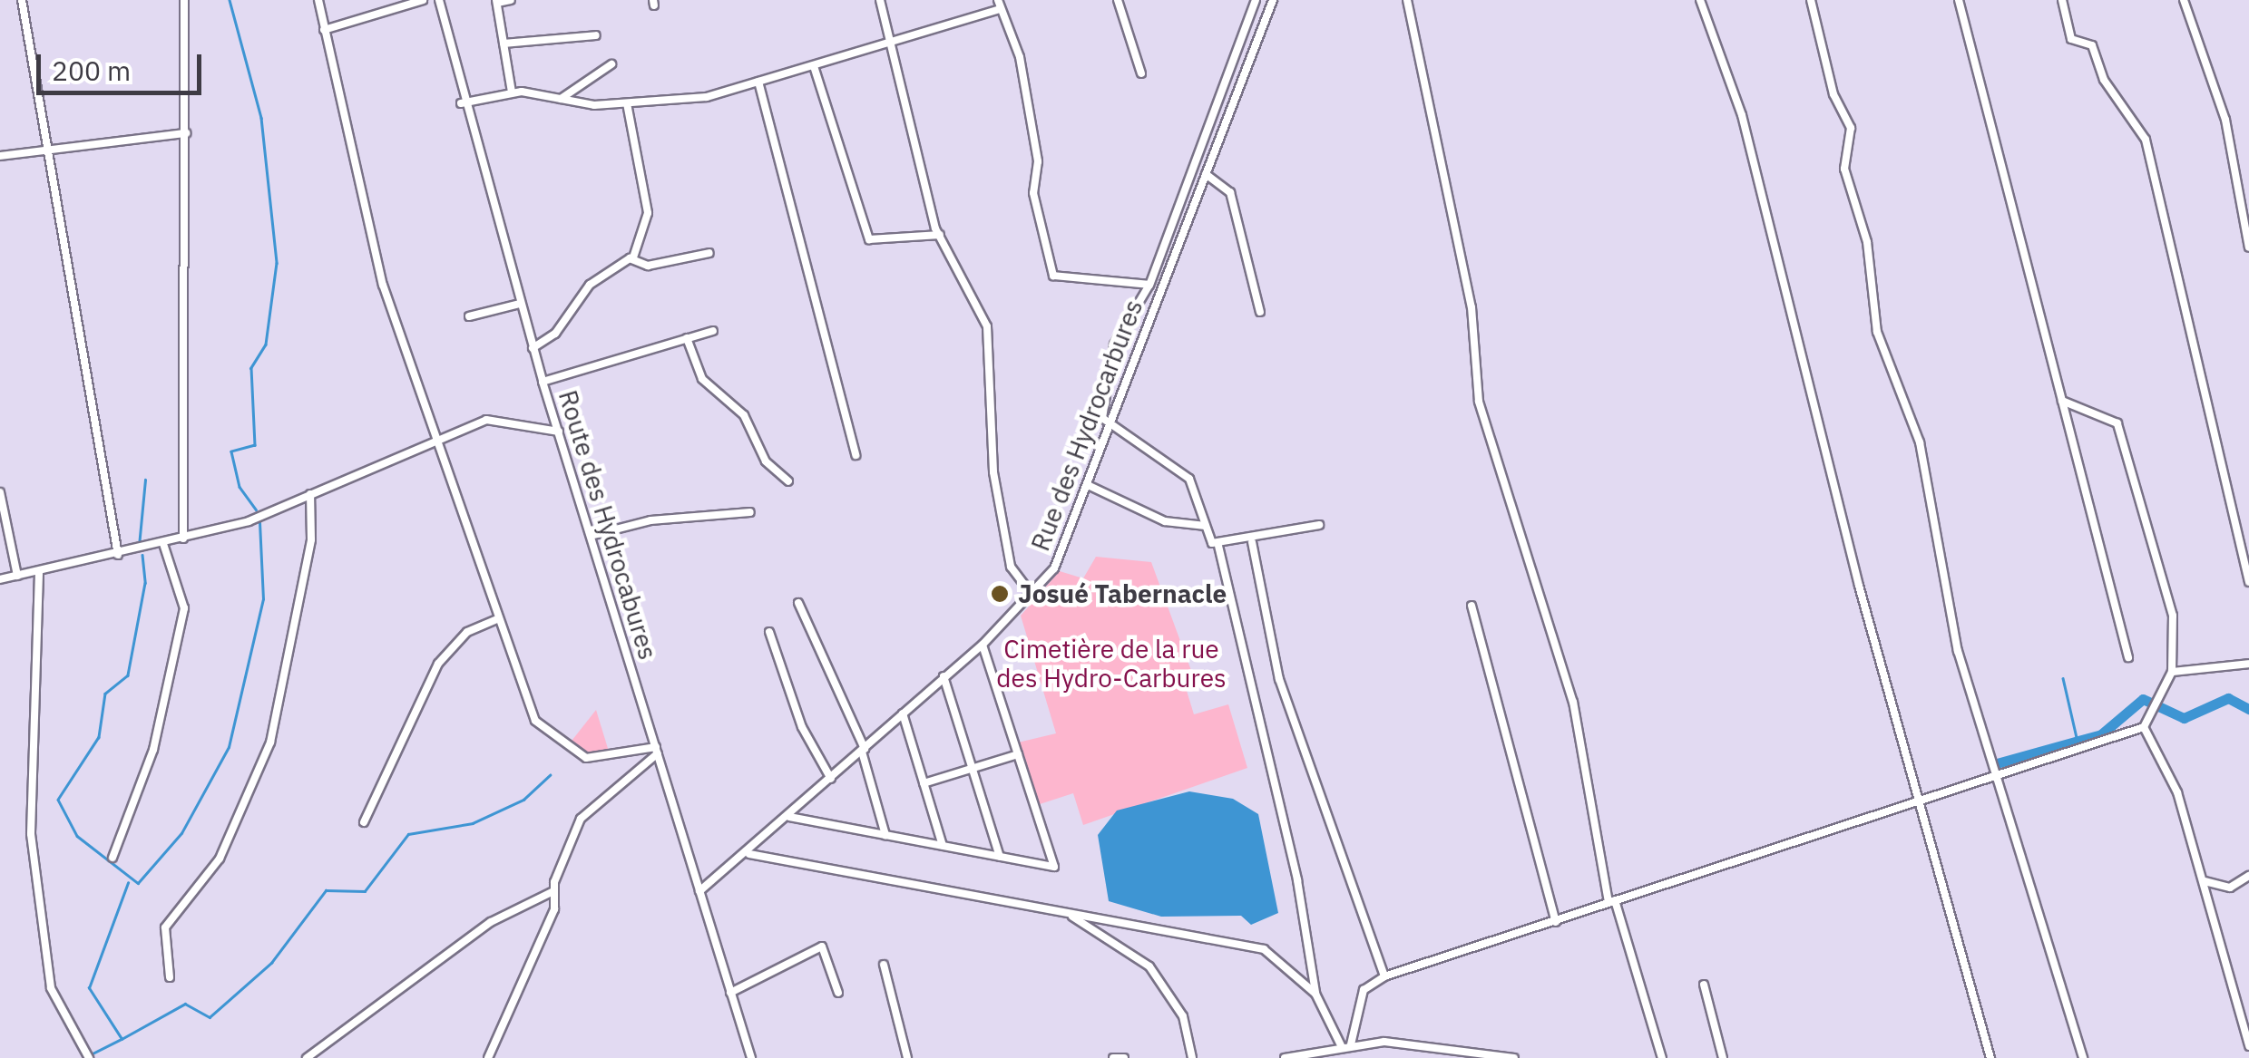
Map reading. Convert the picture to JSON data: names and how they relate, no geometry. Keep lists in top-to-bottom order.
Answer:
{
  "streets": {
    "street": ["Rue des Hydrocarbures", "Route des Hydrocabures"]
  },
  "crossings": [
    ["Rue des Hydrocarbures", "Route des Hydrocabures"]
  ],
  "parks": ["Cimetière de la rue des Hydro-Carbures"],
  "places": ["Josué Tabernacle"],
  "scale_bar": "200 m"
}
